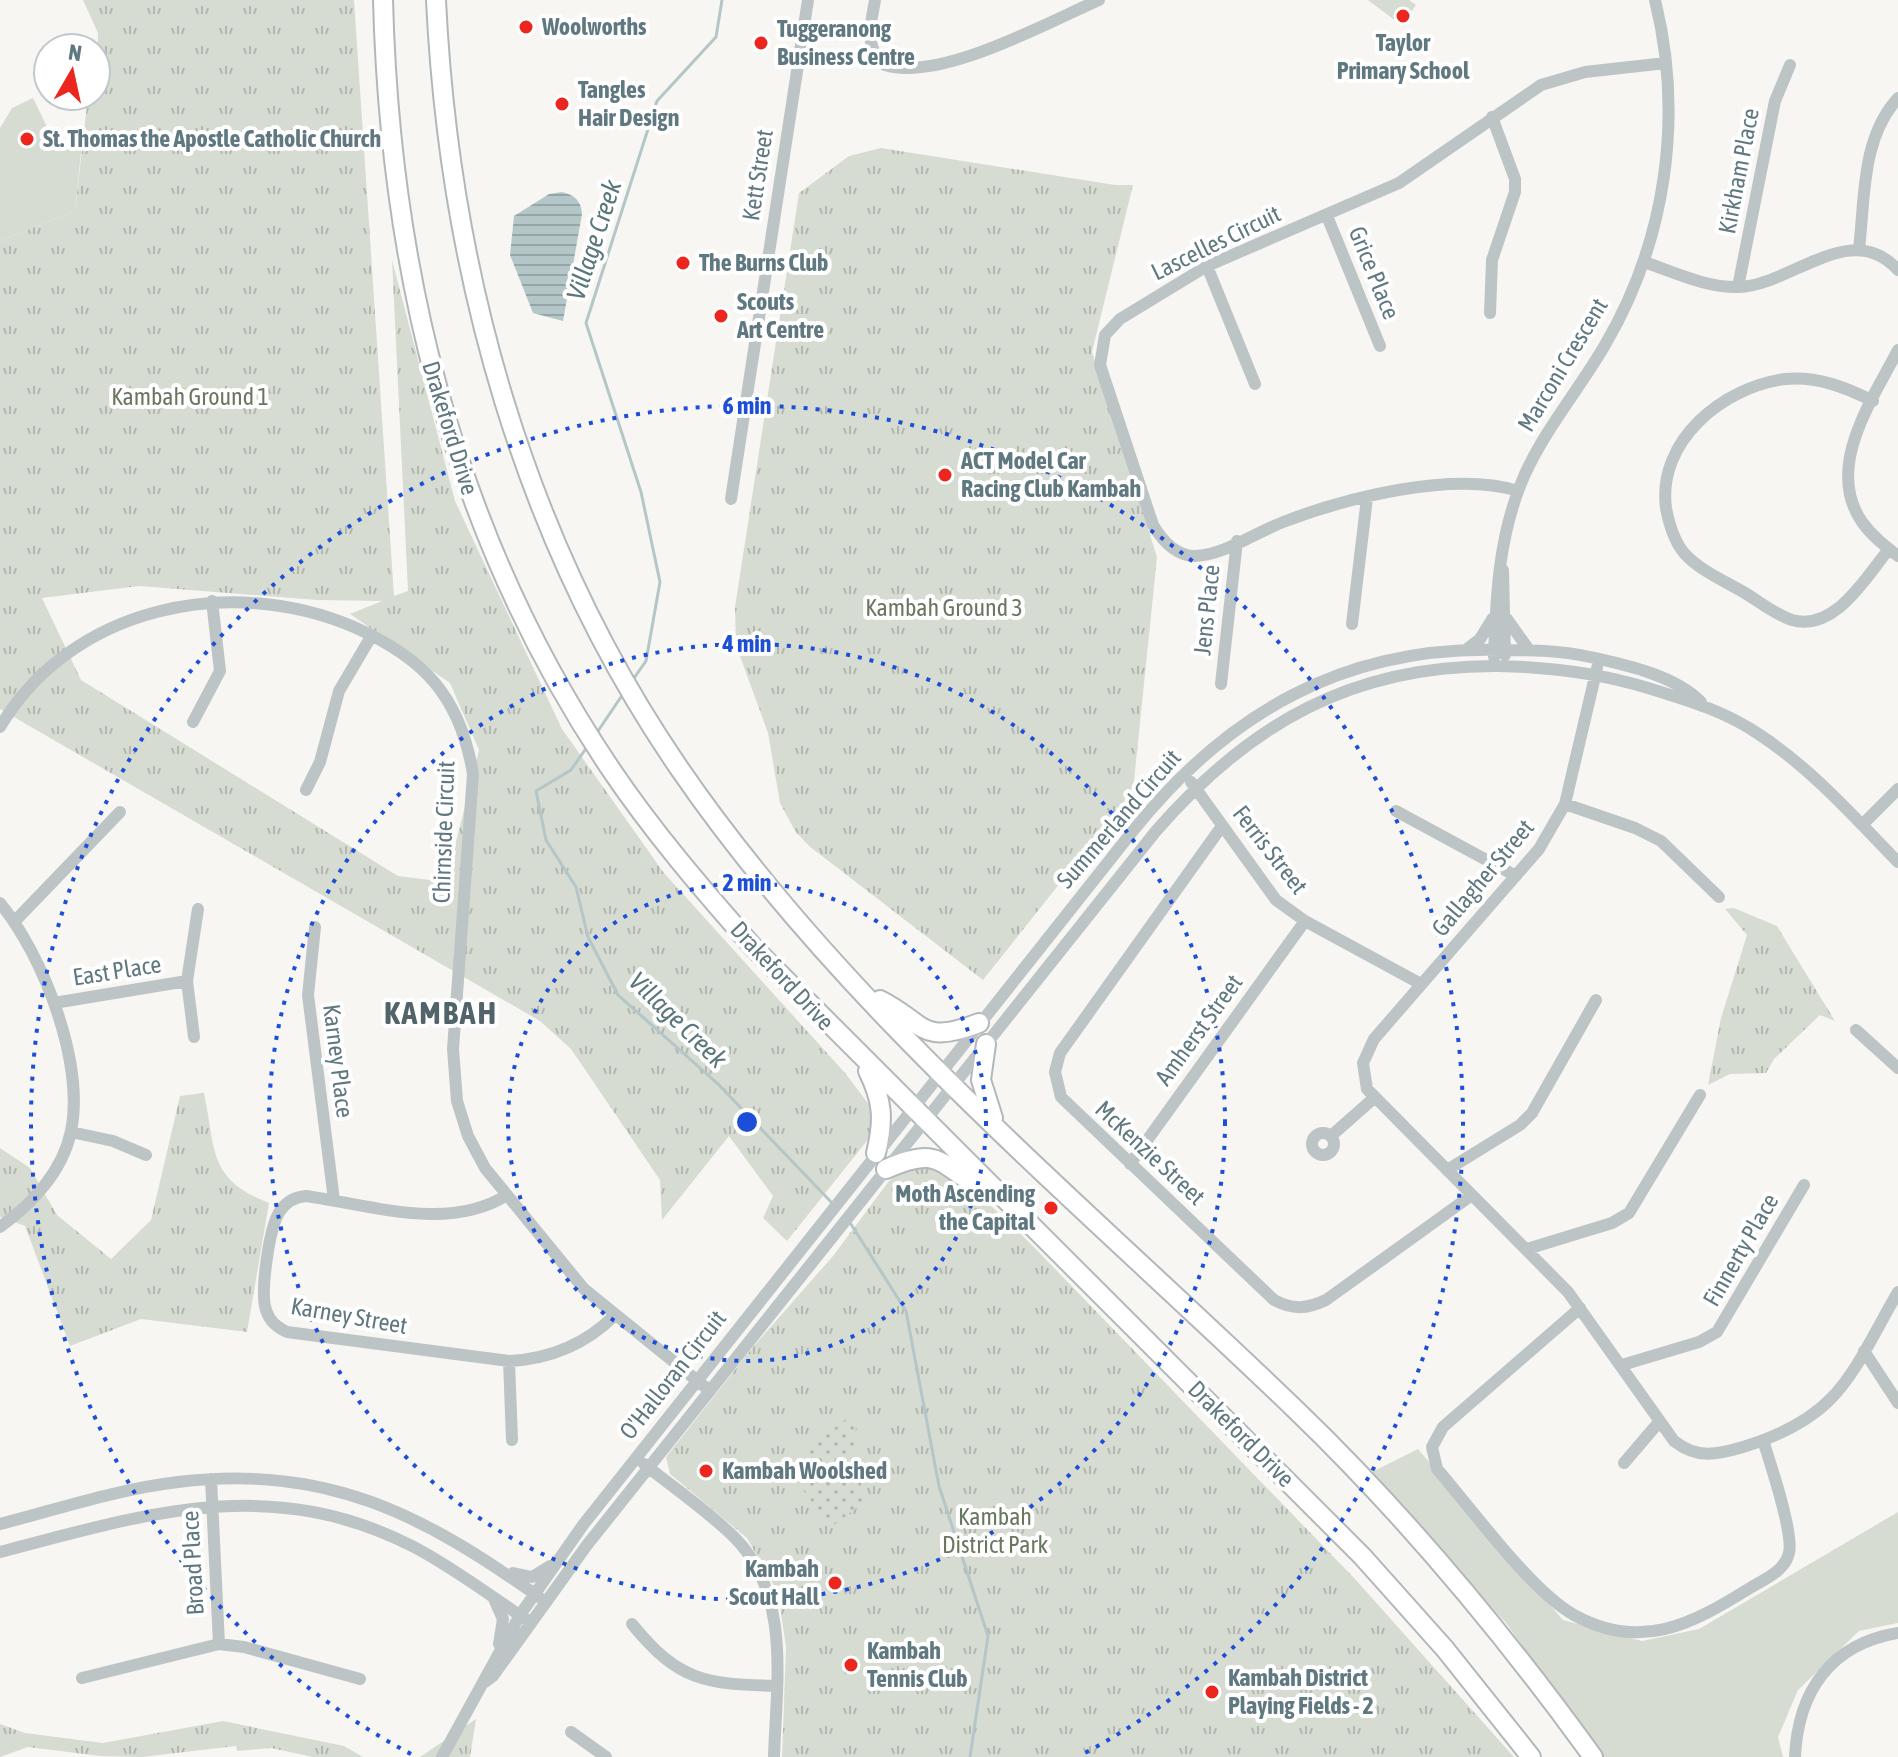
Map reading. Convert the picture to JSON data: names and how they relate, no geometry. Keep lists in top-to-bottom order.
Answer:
{
  "streets": {
    "highway": ["Drakeford Drive"],
    "street": [
      "Kirkham Place",
      "Kett Street",
      "Lascelles Circuit",
      "Grice Place",
      "Marconi Crescent",
      "Jens Place",
      "Summerland Circuit",
      "Chirnside Circuit",
      "Ferris Street",
      "Gallagher Street",
      "East Place",
      "Amherst Street",
      "Karney Place",
      "McKenzie Street",
      "Finnerty Place",
      "Karney Street",
      "O'Halloran Circuit",
      "Broad Place"
    ]
  },
  "crossings": [
    ["Lascelles Circuit", "Grice Place"],
    ["Lascelles Circuit", "Marconi Crescent"],
    ["Lascelles Circuit", "Jens Place"],
    ["Marconi Crescent", "Summerland Circuit"],
    ["Drakeford Drive", "Summerland Circuit"],
    ["Drakeford Drive", "O'Halloran Circuit"],
    ["Summerland Circuit", "Ferris Street"],
    ["Summerland Circuit", "Gallagher Street"],
    ["Summerland Circuit", "O'Halloran Circuit"],
    ["Chirnside Circuit", "Karney Street"],
    ["Chirnside Circuit", "O'Halloran Circuit"],
    ["Ferris Street", "Gallagher Street"],
    ["Ferris Street", "Amherst Street"],
    ["Ferris Street", "McKenzie Street"],
    ["Amherst Street", "McKenzie Street"],
    ["Karney Place", "Karney Street"]
  ],
  "districts": ["KAMBAH"],
  "water": ["Village Creek"],
  "parks": ["Kambah Ground 1", "Kambah Ground 3", "Kambah District Park"],
  "places": [
    "Taylor Primary School",
    "Woolworths",
    "Tuggeranong Business Centre",
    "Tangles Hair Design",
    "St. Thomas the Apostle Catholic Church",
    "The Burns Club",
    "Scouts Art Centre",
    "ACT Model Car Racing Club Kambah",
    "Moth Ascending the Capital",
    "Kambah Woolshed",
    "Kambah Scout Hall",
    "Kambah Tennis Club",
    "Kambah District Playing Fields - 2"
  ],
  "north": "top",
  "rings": ["6 min", "4 min", "2 min"]
}
